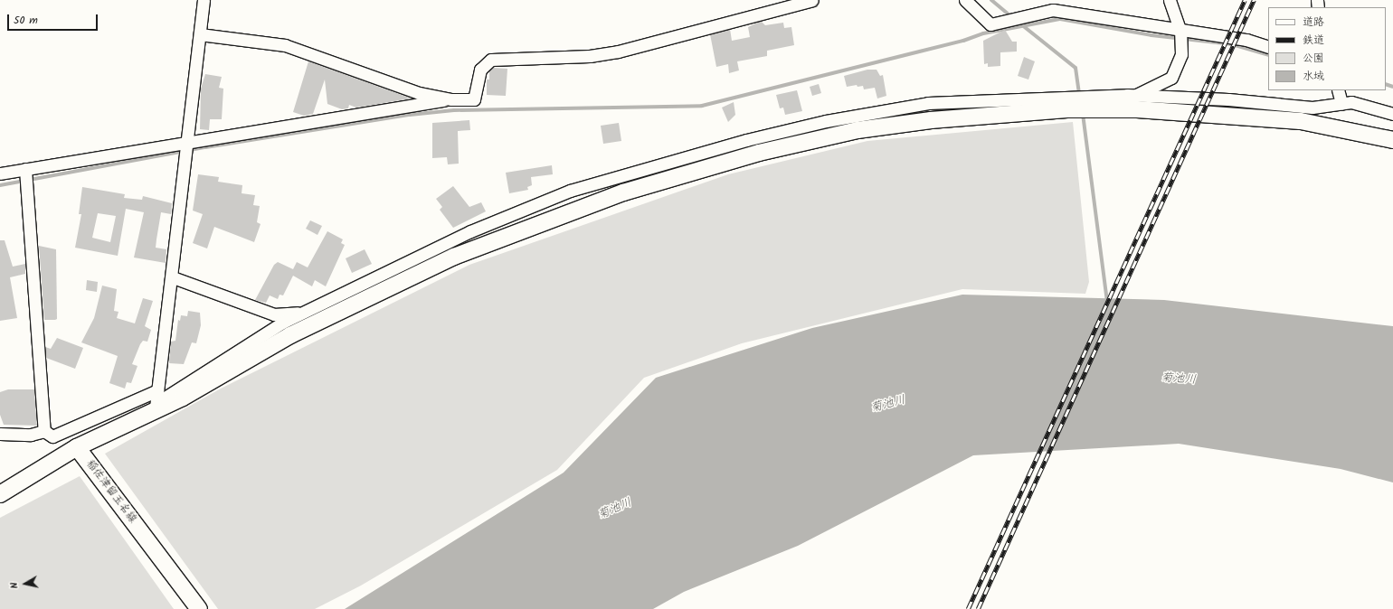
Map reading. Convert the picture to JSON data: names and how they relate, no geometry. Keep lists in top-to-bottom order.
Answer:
{
  "streets": {
    "street": ["稲佐津留玉名線"]
  },
  "water": ["菊池川"],
  "legend": [
    "道路",
    "鉄道",
    "公園",
    "水域"
  ],
  "scale_bar": "50 m",
  "north": "left"
}
